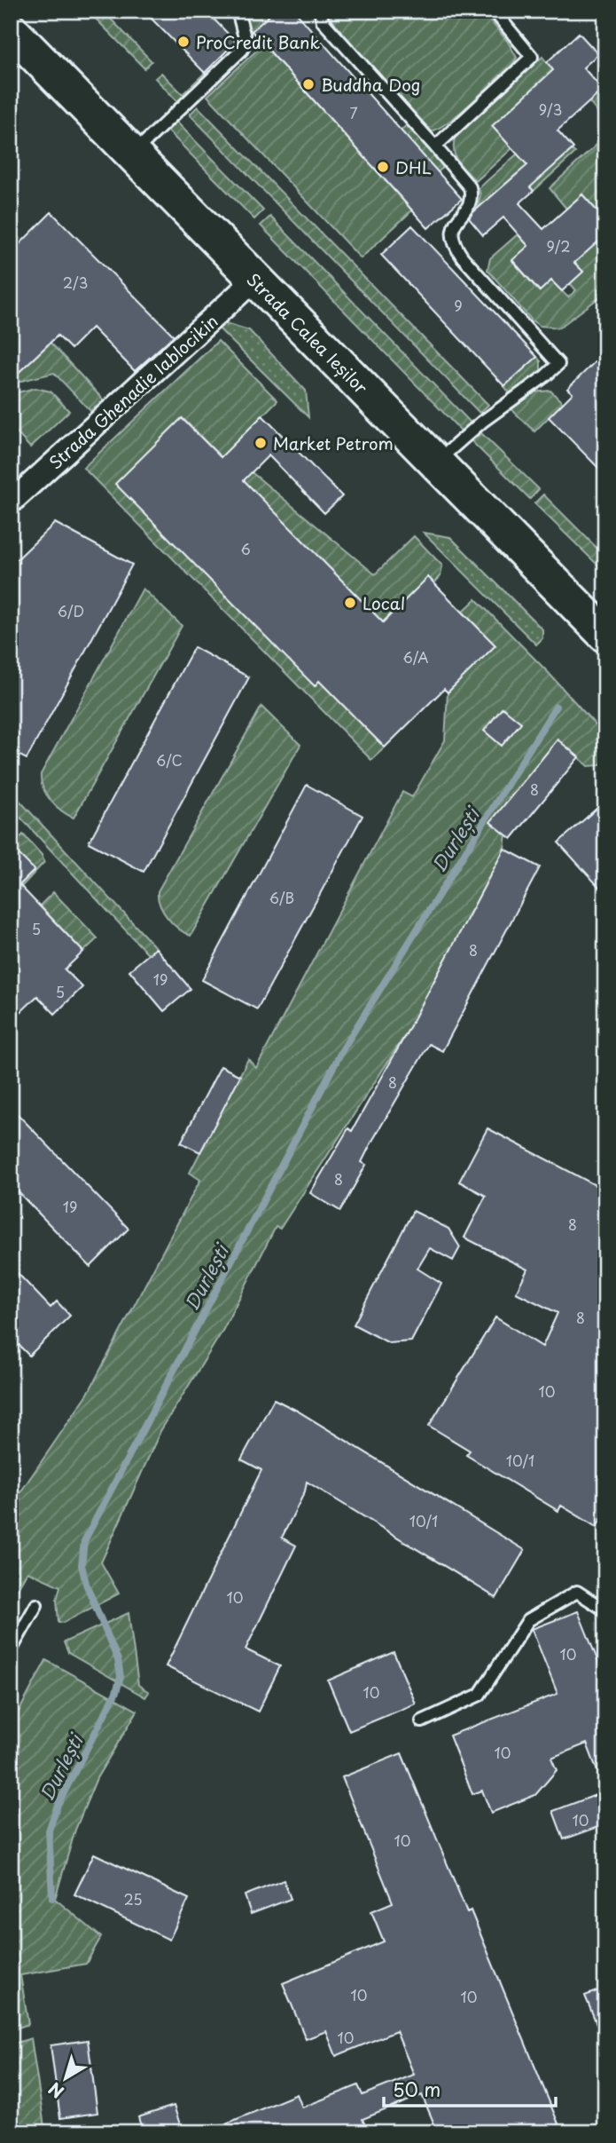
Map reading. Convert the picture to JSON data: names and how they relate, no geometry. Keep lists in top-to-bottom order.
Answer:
{
  "streets": {
    "main road": ["Strada Calea Ieșilor"],
    "street": ["Strada Ghenadie Iablocikin"]
  },
  "crossings": [
    ["Strada Calea Ieșilor", "Strada Ghenadie Iablocikin"]
  ],
  "water": ["Durlești"],
  "places": [
    "ProCredit Bank",
    "Buddha Dog",
    "DHL",
    "Market Petrom",
    "Local"
  ],
  "house_numbers": [
    "9/3",
    "7",
    "9/2",
    "2/3",
    "9",
    "6",
    "6/D",
    "6/A",
    "6/C",
    "8",
    "6/B",
    "5",
    "8",
    "19",
    "5",
    "8",
    "8",
    "19",
    "8",
    "8",
    "10",
    "10/1",
    "10/1",
    "10",
    "10",
    "10",
    "10",
    "10",
    "10",
    "25",
    "10",
    "10",
    "10"
  ],
  "scale_bar": "50 m",
  "north": "bottom left"
}
